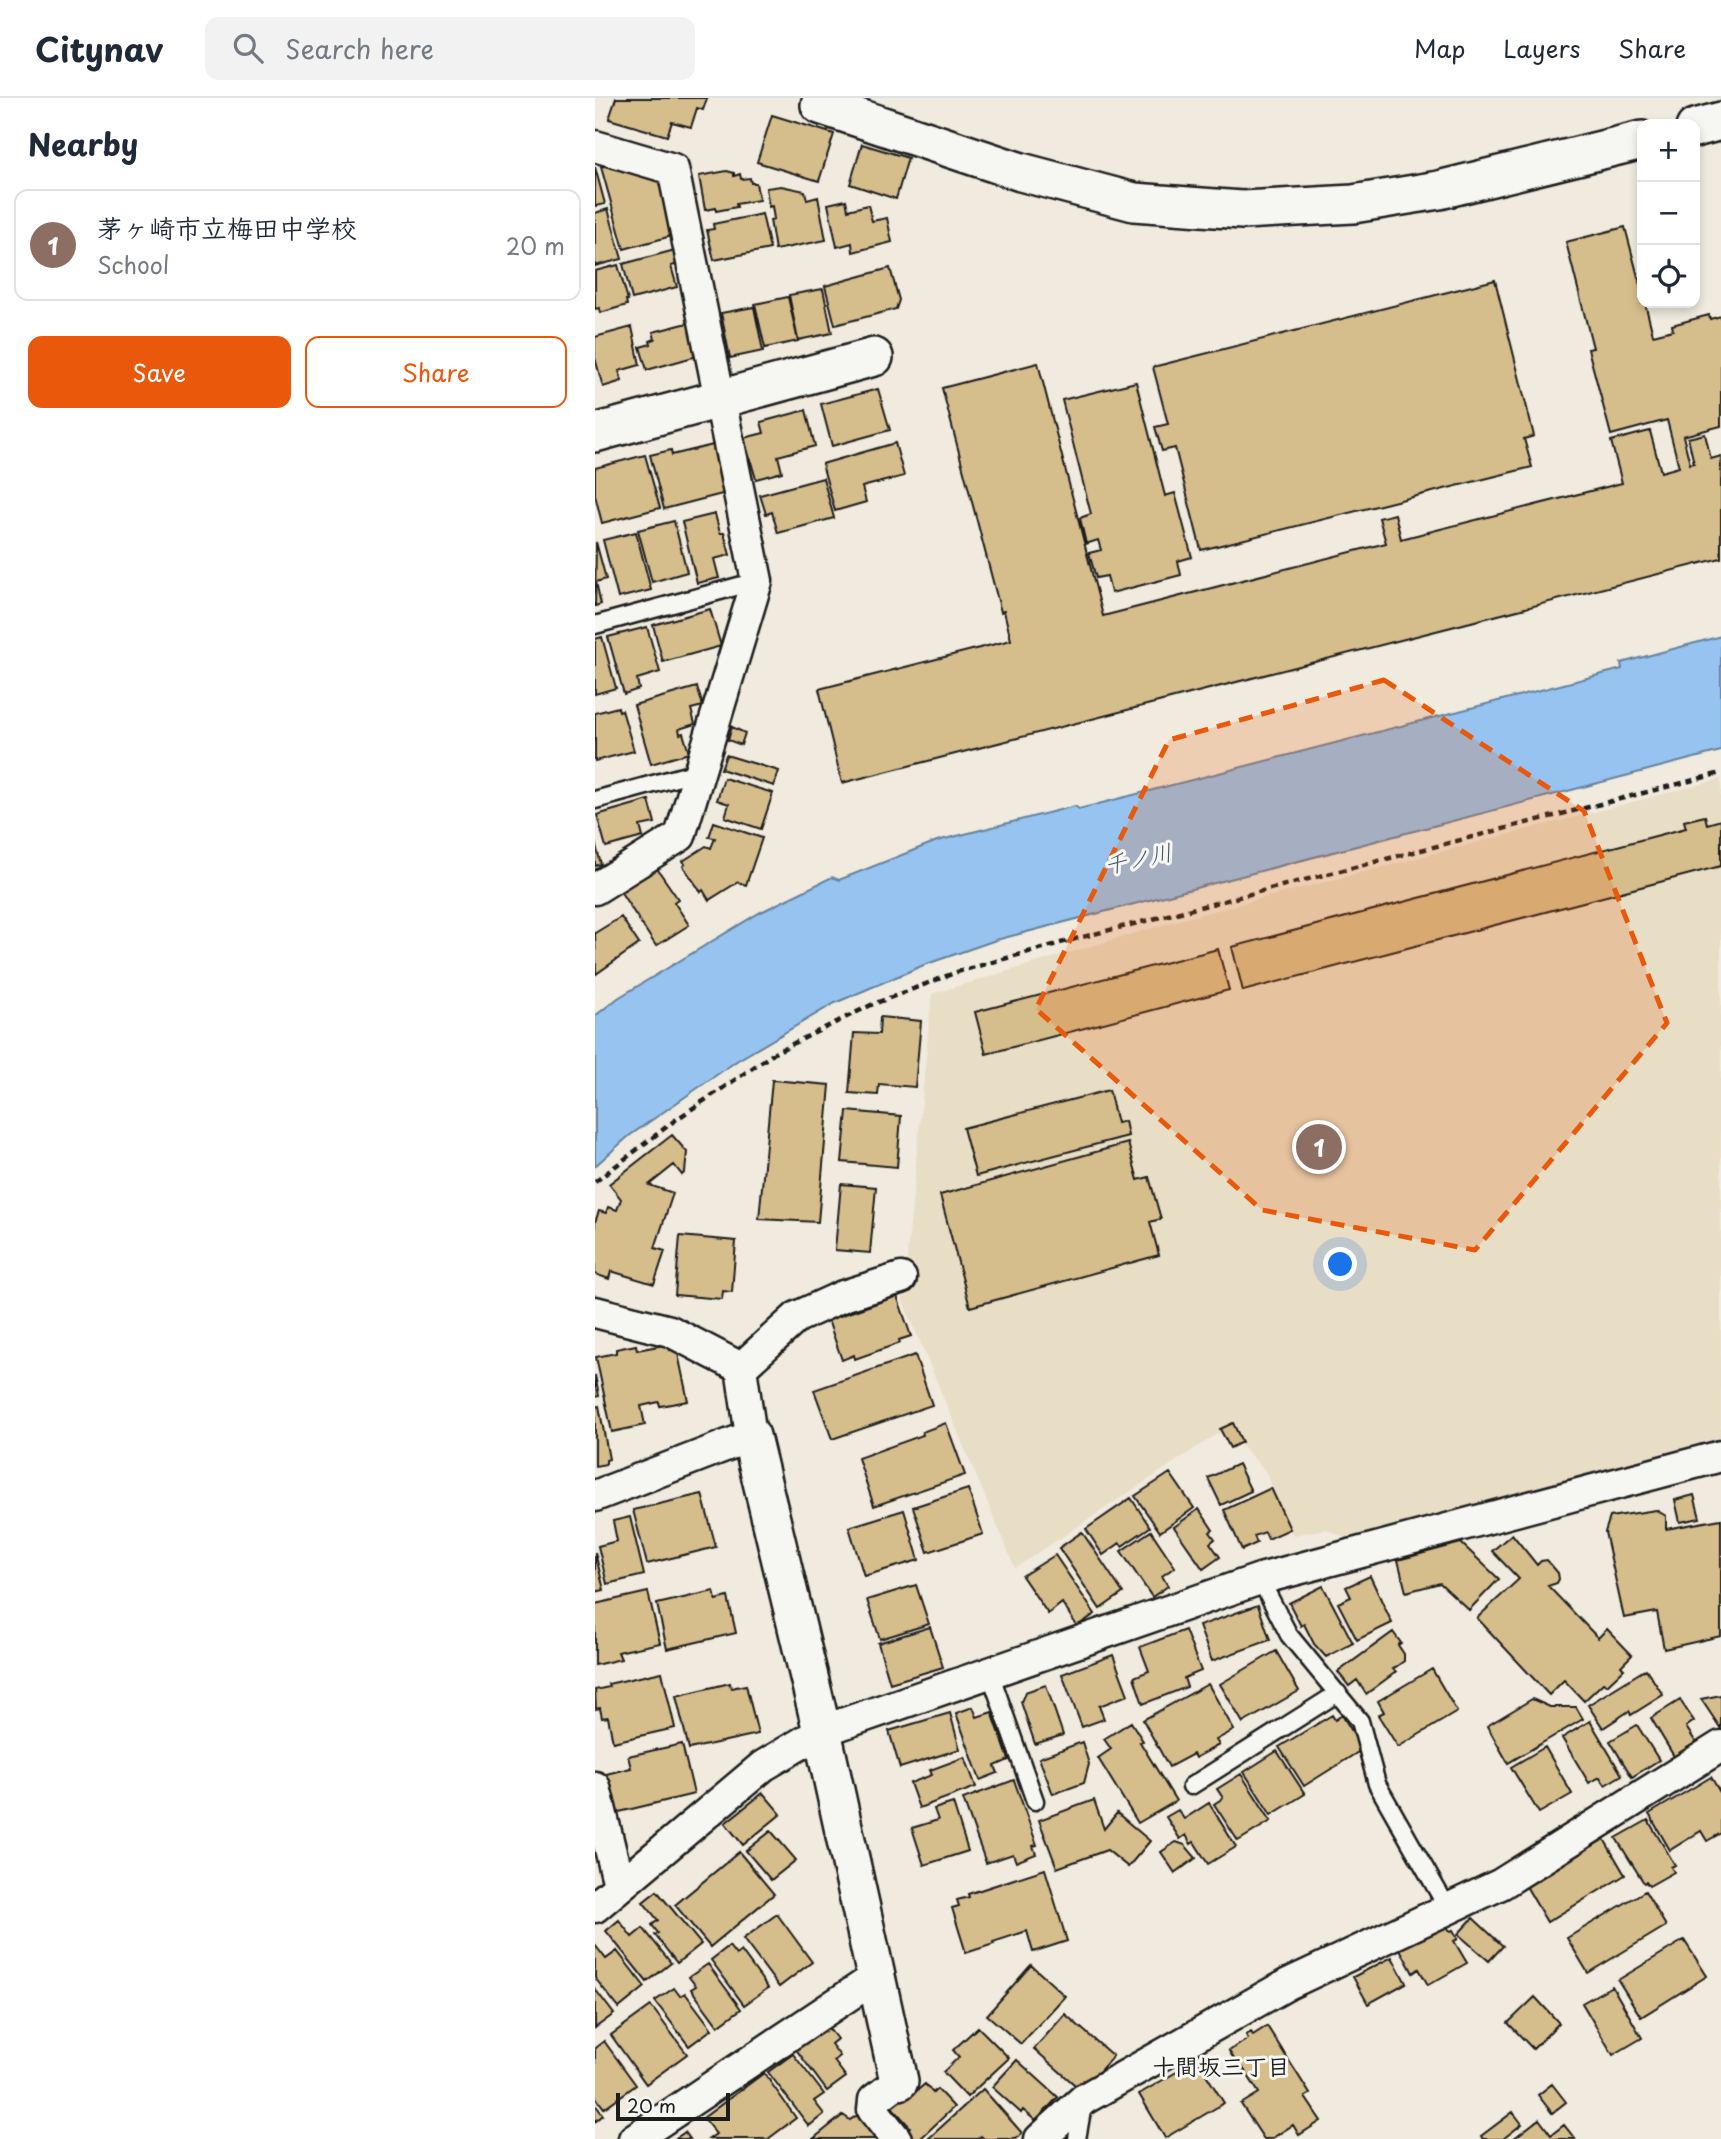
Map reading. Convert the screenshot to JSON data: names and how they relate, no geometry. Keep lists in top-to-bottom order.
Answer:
{
  "districts": ["十間坂三丁目"],
  "water": ["千ノ川"],
  "scale_bar": "20 m",
  "page": {
    "header": "Citynav",
    "search": "Search here",
    "nav": ["Map", "Layers", "Share"],
    "heading": "Nearby",
    "map_buttons": ["+", "−"],
    "list": [
      {
        "mark": "1",
        "name": "茅ヶ崎市立梅田中学校",
        "note": "School",
        "value": "20 m"
      }
    ],
    "buttons": ["Save", "Share"],
    "pins": "1",
    "scale": "20 m"
  }
}
